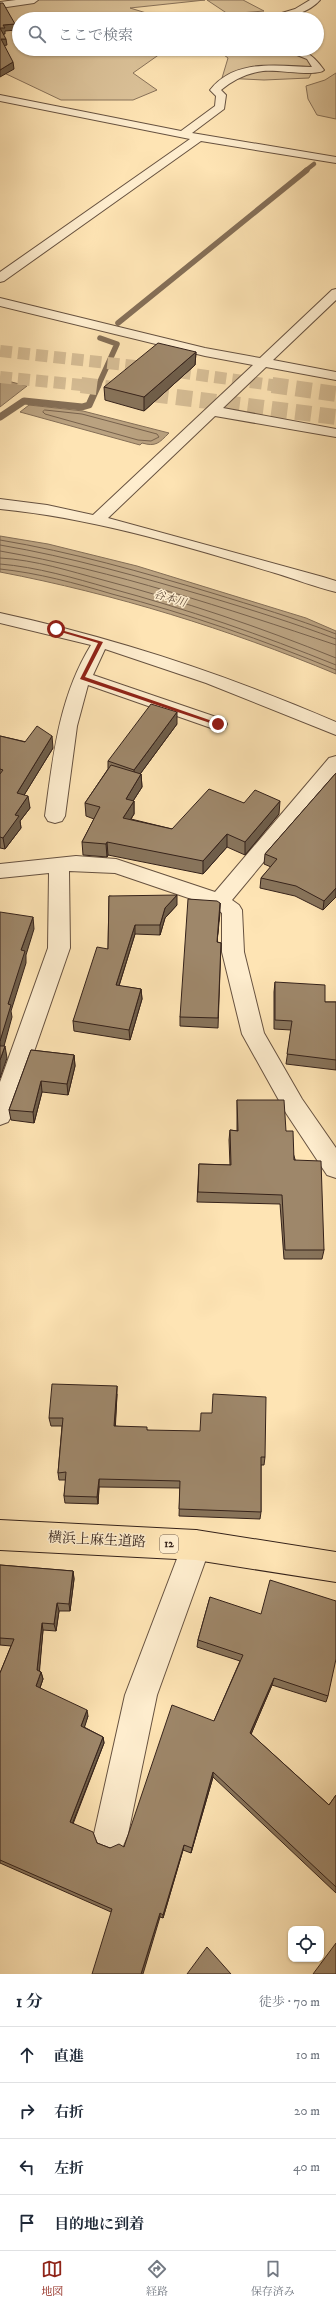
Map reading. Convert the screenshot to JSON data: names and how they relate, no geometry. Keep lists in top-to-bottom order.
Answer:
{
  "streets": {
    "main road": ["横浜上麻生道路", "12"]
  },
  "water": ["谷本川"],
  "page": {
    "search": "ここで検索",
    "heading": ["1 分", "徒歩 · 70 m"],
    "list": [
      ["直進", "10 m"],
      ["右折", "20 m"],
      ["左折", "40 m"],
      "目的地に到着"
    ],
    "nav": ["地図", "経路", "保存済み"]
  }
}
